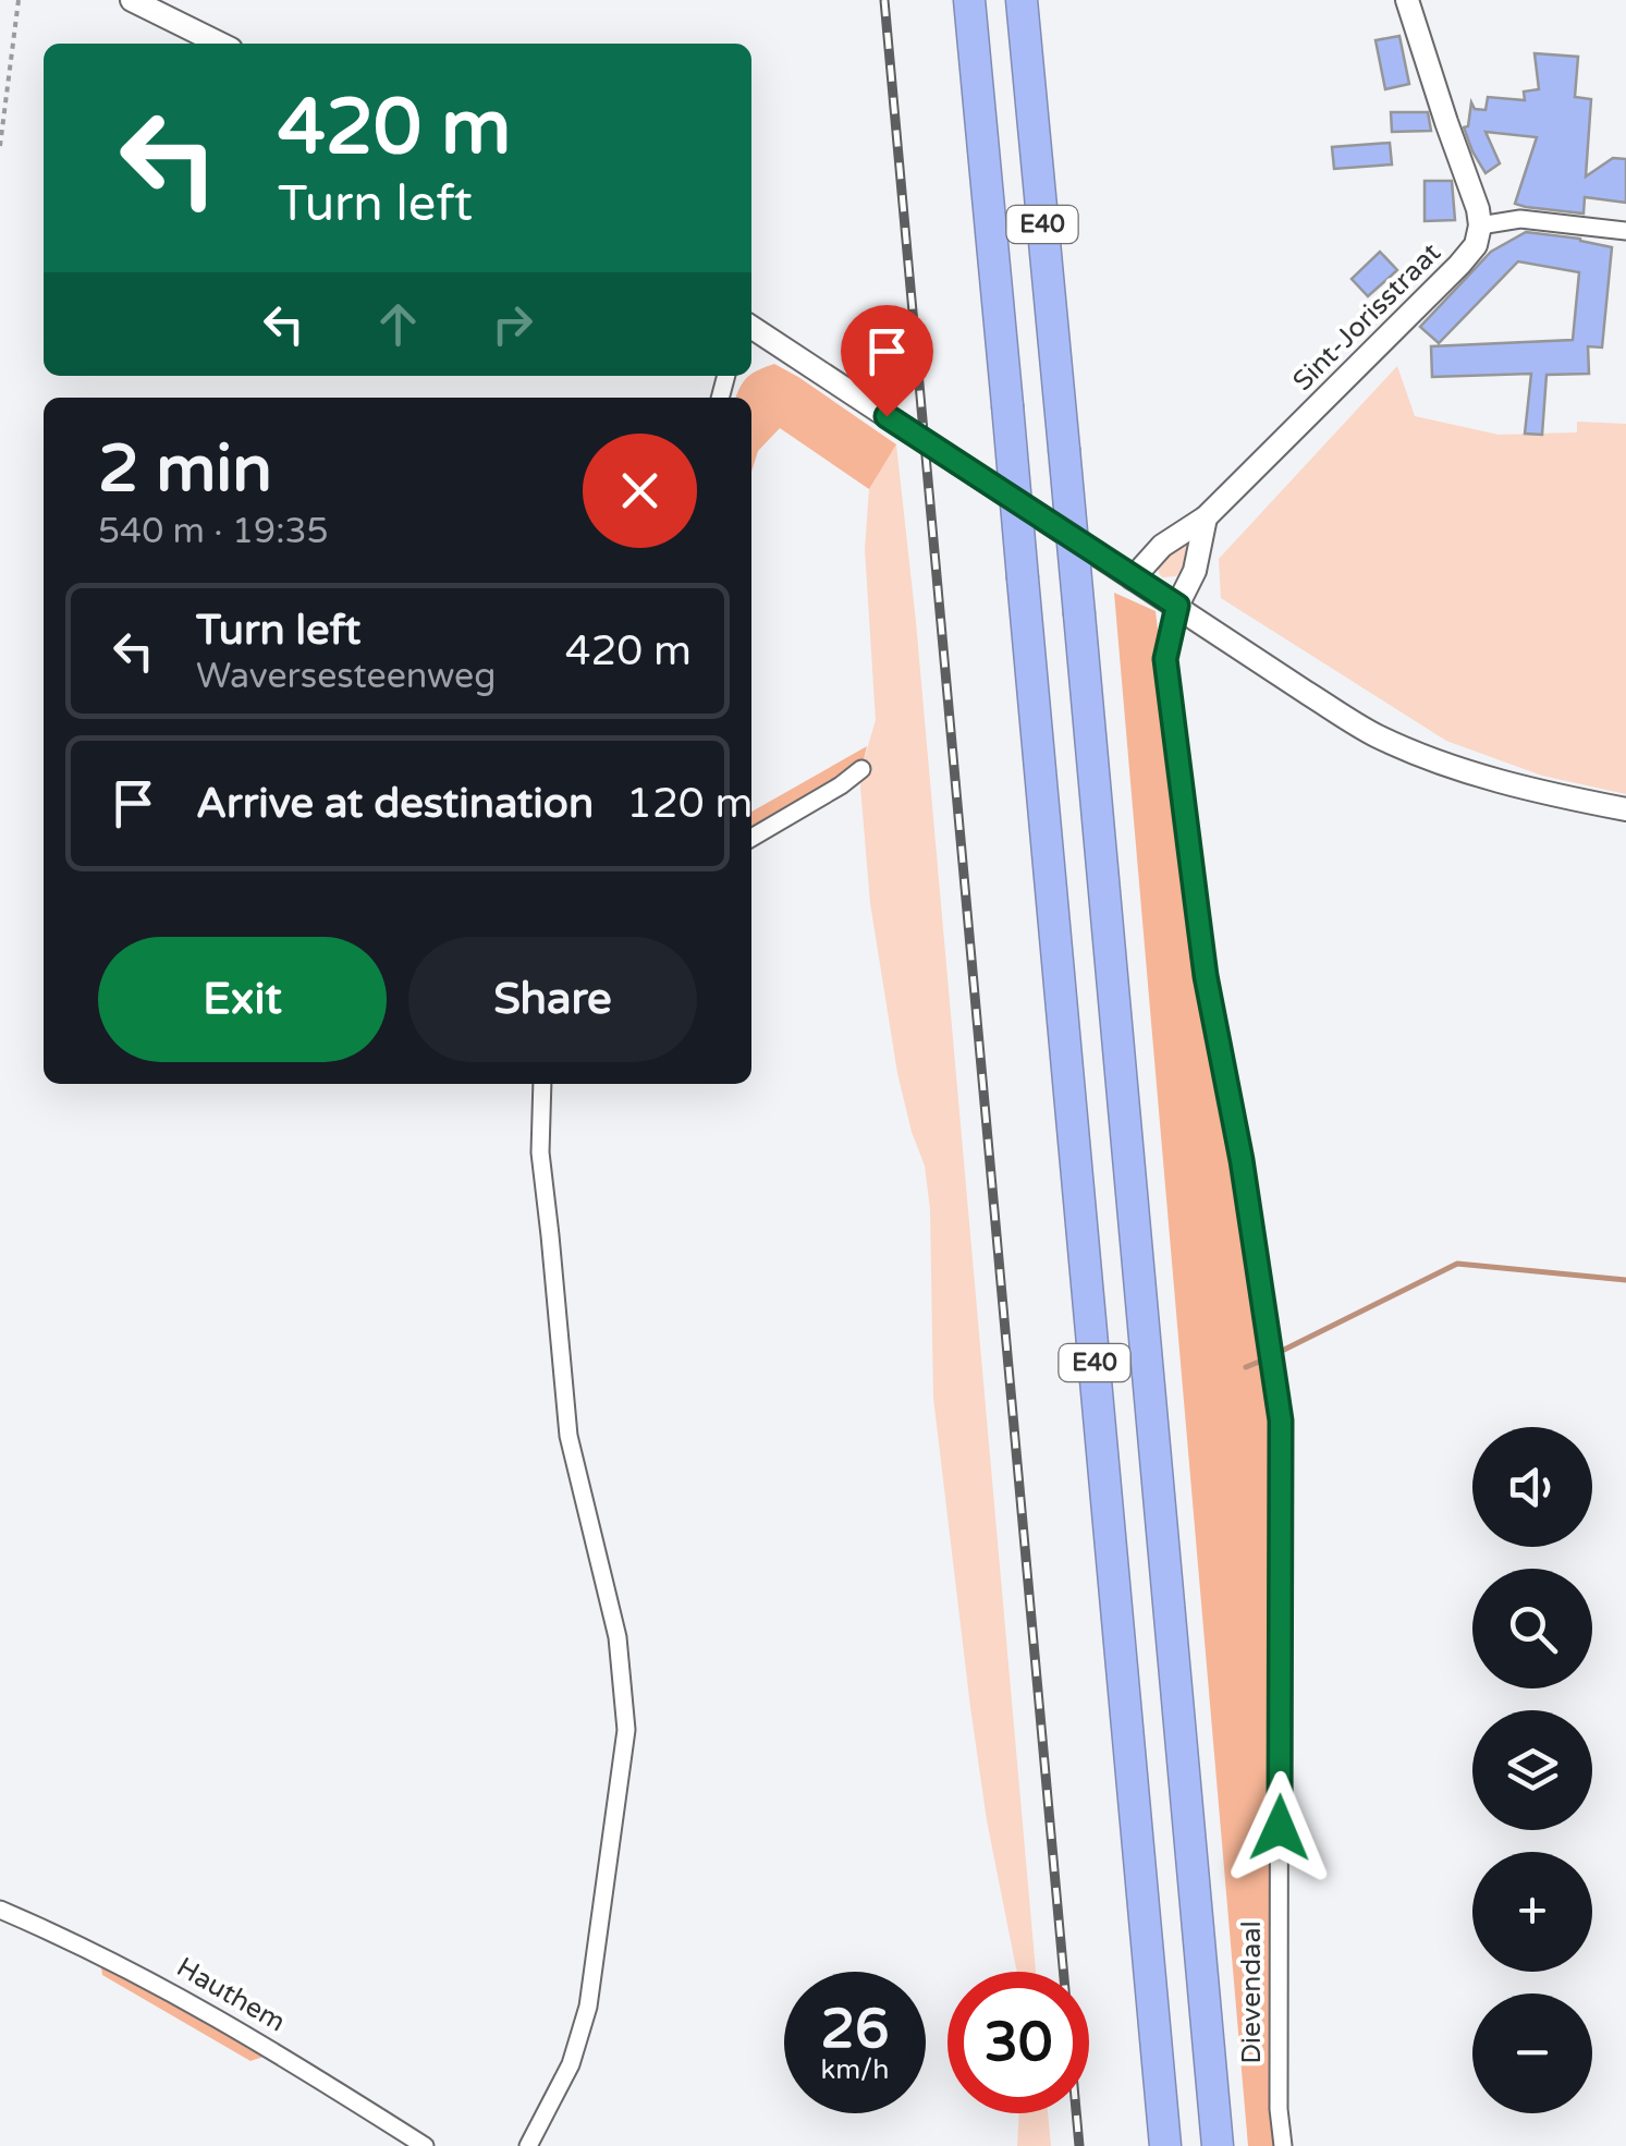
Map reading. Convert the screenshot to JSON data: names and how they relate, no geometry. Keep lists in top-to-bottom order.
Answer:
{
  "streets": {
    "highway": ["E40"],
    "street": ["Sint-Jorisstraat", "Dievendaal", "Hauthem"]
  },
  "page": {
    "turn": ["420 m", "Turn left"],
    "heading": ["2 min", "540 m · 19:35"],
    "list": [
      {
        "name": "Turn left",
        "note": "Waversesteenweg",
        "value": "420 m"
      },
      {
        "name": "Arrive at destination",
        "value": "120 m"
      }
    ],
    "buttons": ["Exit", "Share"],
    "map_buttons": ["+", "−"],
    "speed": "26 km/h",
    "limit": "30"
  }
}
